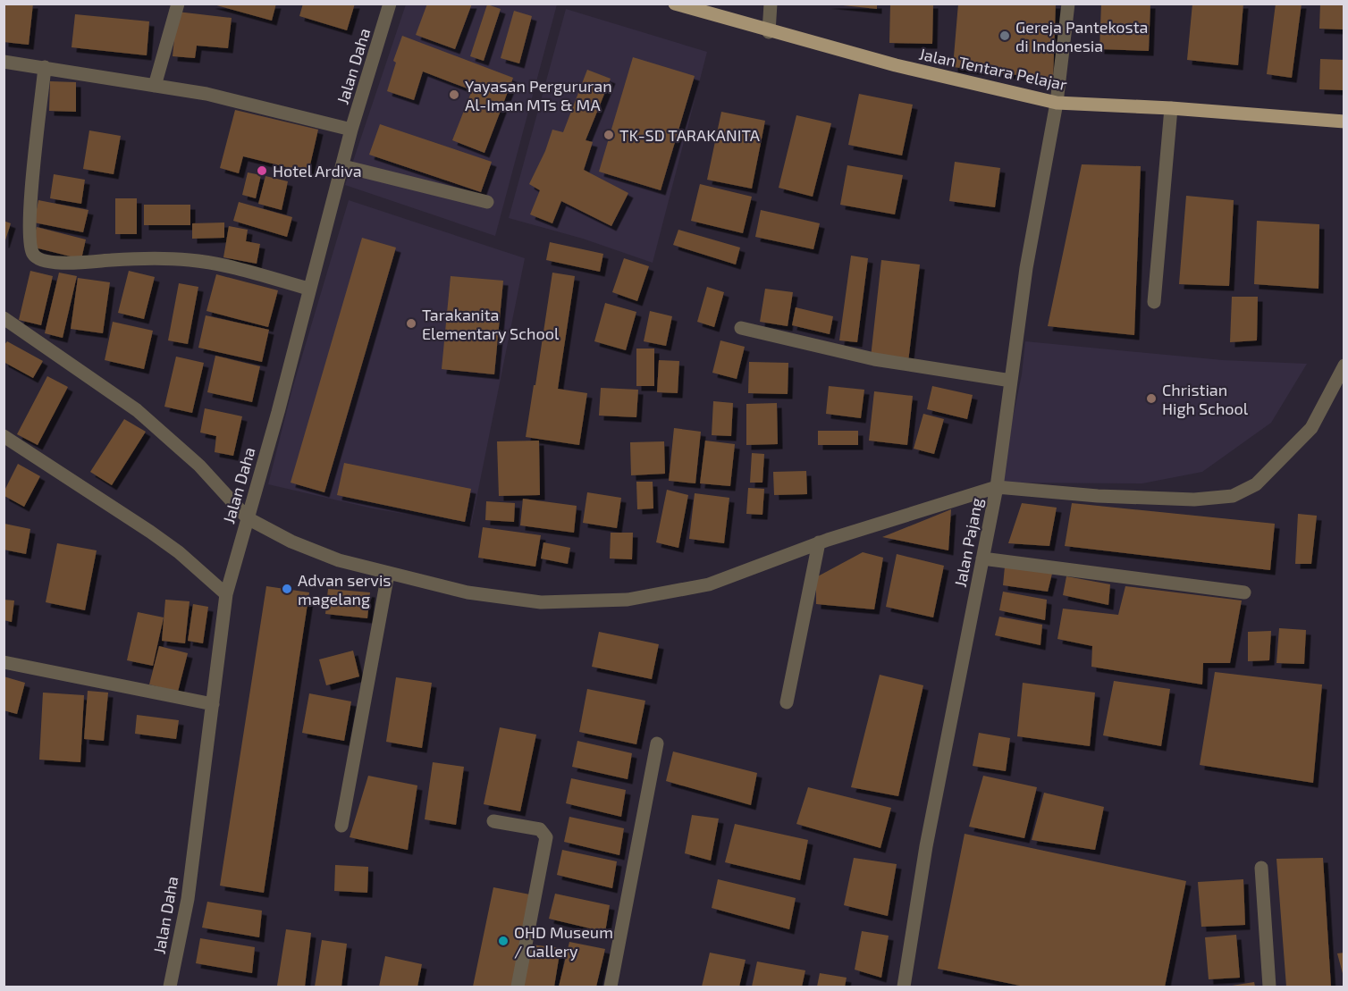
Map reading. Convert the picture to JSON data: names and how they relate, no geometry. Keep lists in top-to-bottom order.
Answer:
{
  "streets": {
    "main road": ["Jalan Tentara Pelajar"],
    "street": ["Jalan Daha", "Jalan Pajang"]
  },
  "crossings": [
    ["Jalan Tentara Pelajar", "Jalan Pajang"]
  ],
  "places": [
    "Gereja Pantekosta di Indonesia",
    "Yayasan Pergururan Al-Iman MTs & MA",
    "TK-SD TARAKANITA",
    "Hotel Ardiva",
    "Tarakanita Elementary School",
    "Christian High School",
    "Advan servis magelang",
    "OHD Museum / Gallery"
  ]
}
